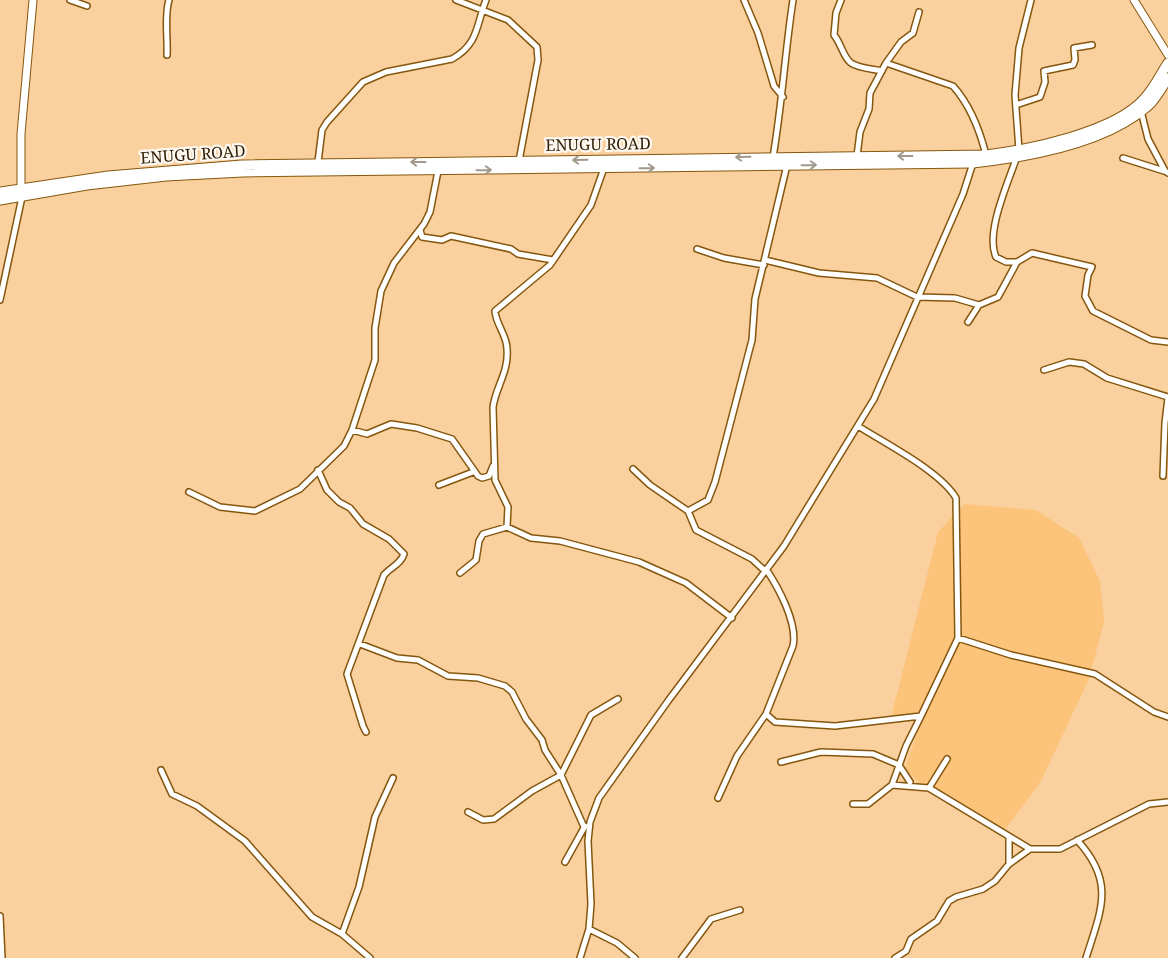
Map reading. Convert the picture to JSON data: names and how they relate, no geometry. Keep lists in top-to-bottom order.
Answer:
{
  "streets": {
    "main road": ["ENUGU ROAD"]
  }
}
